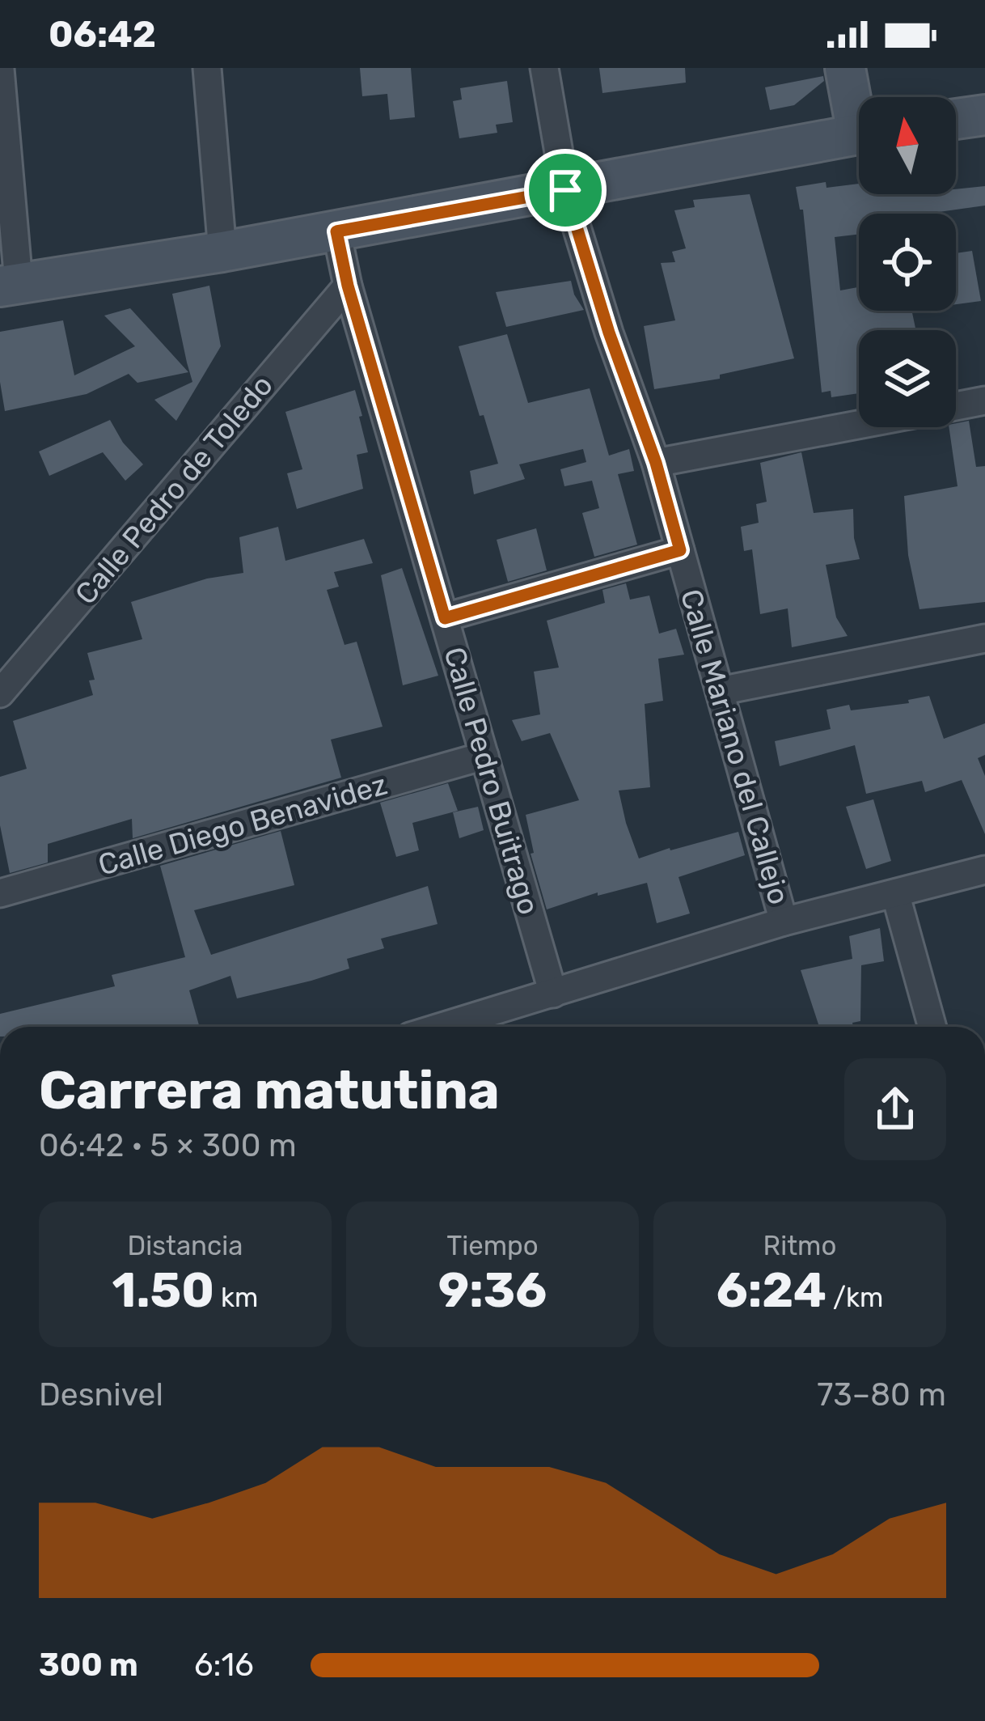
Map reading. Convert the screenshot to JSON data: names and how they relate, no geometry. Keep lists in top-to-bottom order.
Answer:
{
  "streets": {
    "street": [
      "Calle Pedro de Toledo",
      "Calle Mariano del Callejo",
      "Calle Pedro Buitrago",
      "Calle Diego Benavidez"
    ]
  },
  "crossings": [
    ["Calle Pedro de Toledo", "Calle Pedro Buitrago"],
    ["Calle Pedro Buitrago", "Calle Diego Benavidez"]
  ],
  "north": "top",
  "page": {
    "status": "06:42",
    "heading": ["Carrera matutina", "06:42 · 5 × 300 m"],
    "stats": [
      ["Distancia", "1.50 km"],
      ["Tiempo", "9:36"],
      ["Ritmo", "6:24 /km"]
    ],
    "chart": ["Desnivel", "73–80 m"],
    "list": [
      {
        "name": "300 m",
        "note": "6:16"
      }
    ]
  }
}
